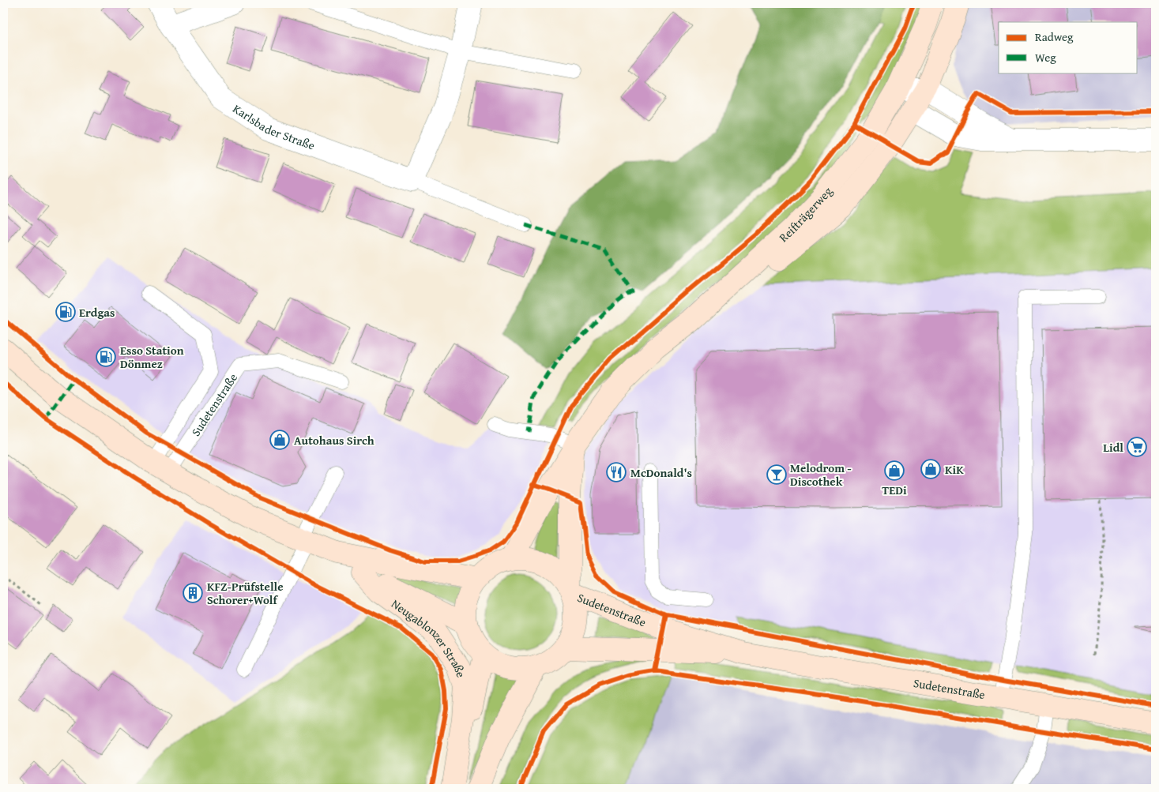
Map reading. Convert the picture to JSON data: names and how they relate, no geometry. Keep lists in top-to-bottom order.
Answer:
{
  "streets": {
    "street": [
      "Karlsbader Straße",
      "Reifträgerweg",
      "Sudetenstraße",
      "Neugablonzer Straße"
    ]
  },
  "crossings": [
    ["Reifträgerweg", "Sudetenstraße"],
    ["Reifträgerweg", "Neugablonzer Straße"],
    ["Sudetenstraße", "Neugablonzer Straße"]
  ],
  "places": {
    "fuel station": ["Erdgas", "Esso Station Dönmez"],
    "shop": ["Autohaus Sirch", "KiK", "TEDi"],
    "supermarket": ["Lidl"],
    "restaurant": ["McDonald's"],
    "bar": ["Melodrom - Discothek"],
    "building": ["KFZ-Prüfstelle Schorer+Wolf"]
  },
  "legend": ["Radweg", "Weg"]
}
